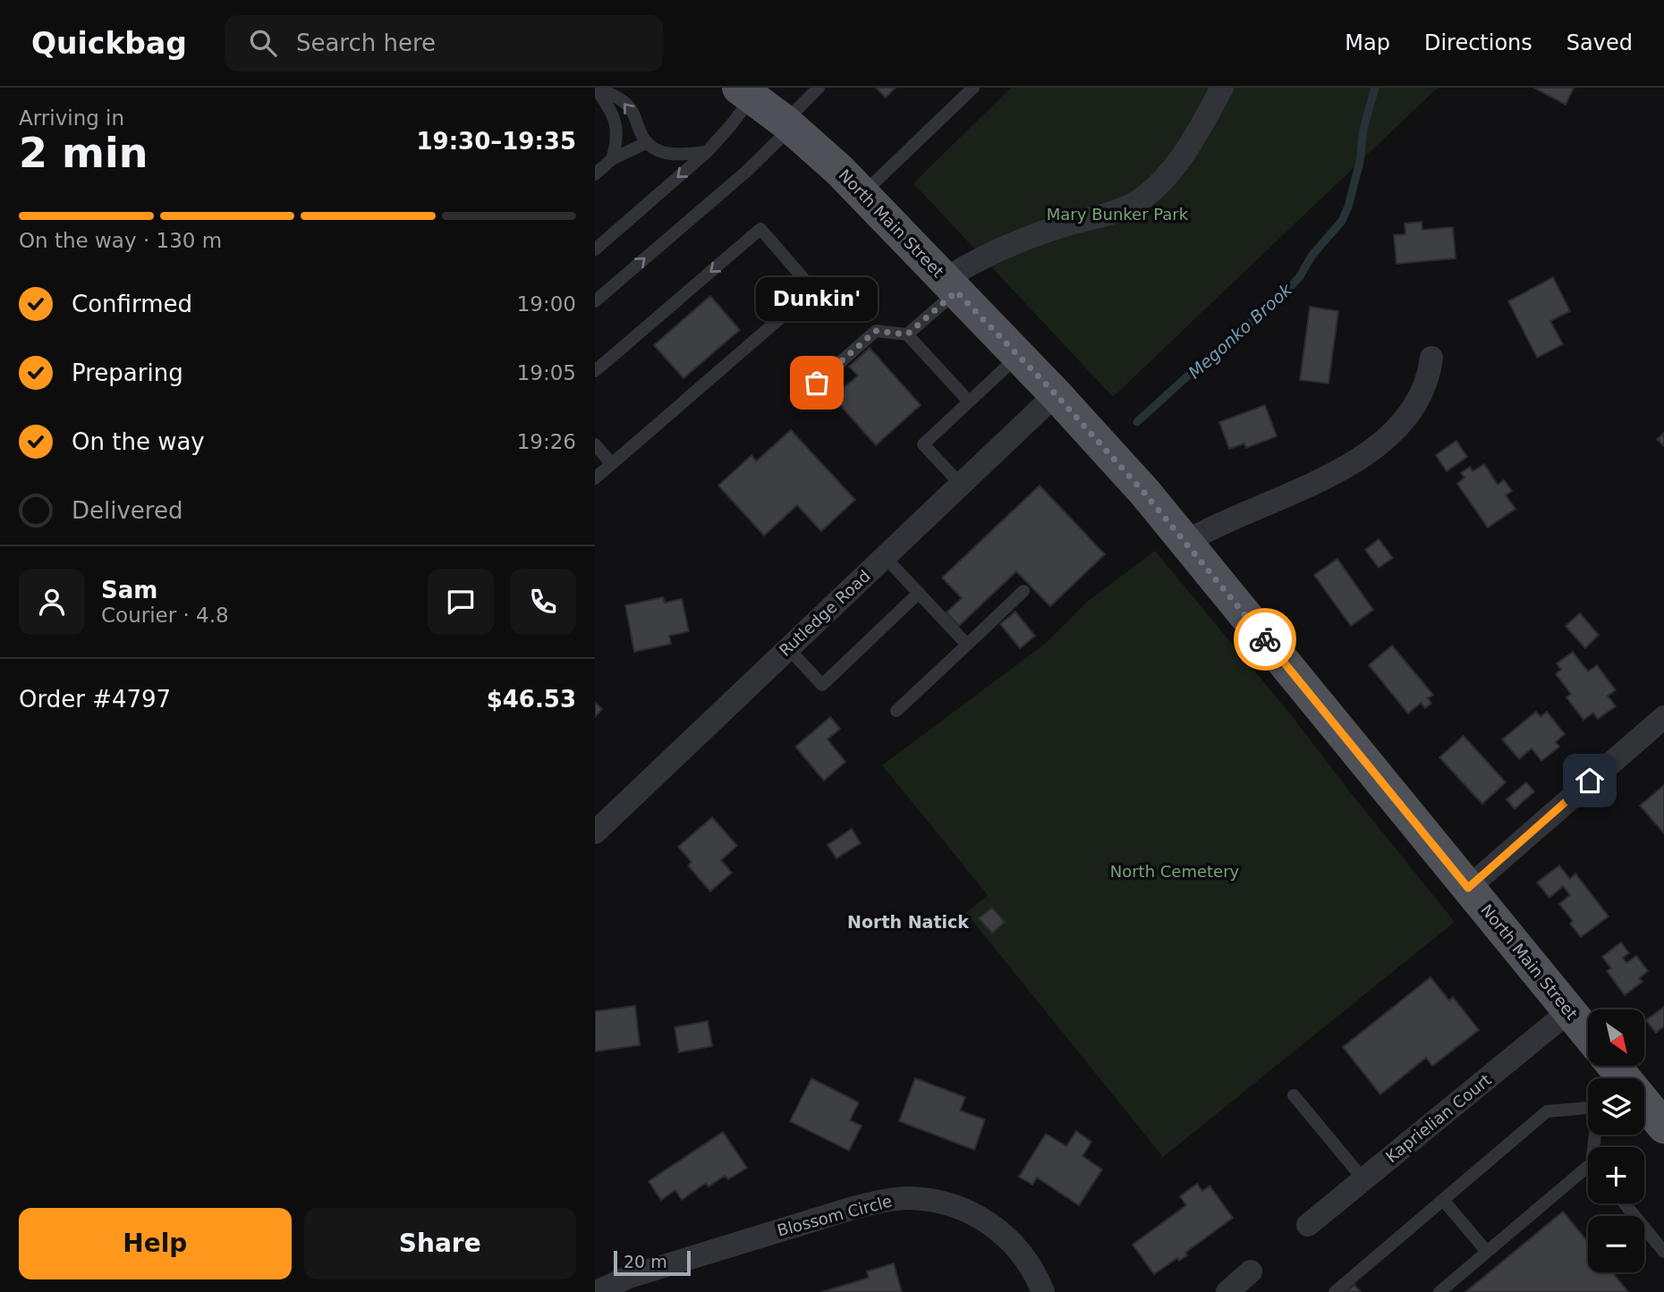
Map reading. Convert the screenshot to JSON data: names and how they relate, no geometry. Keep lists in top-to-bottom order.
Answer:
{
  "streets": {
    "main road": ["North Main Street"],
    "street": ["Rutledge Road", "Kaprielian Court", "Blossom Circle"]
  },
  "crossings": [
    ["North Main Street", "Rutledge Road"],
    ["North Main Street", "Kaprielian Court"]
  ],
  "districts": ["North Natick"],
  "water": ["Megonko Brook"],
  "parks": ["Mary Bunker Park", "North Cemetery"],
  "places": ["Dunkin'"],
  "scale_bar": "20 m",
  "north": "bottom right",
  "page": {
    "header": "Quickbag",
    "search": "Search here",
    "nav": ["Map", "Directions", "Saved"],
    "heading": ["2 min", "Arriving in", "19:30–19:35"],
    "panel": [
      "Sam",
      "Courier · 4.8",
      "Order #4797",
      "$46.53"
    ],
    "bar": "On the way · 130 m",
    "list": [
      ["Confirmed", "19:00"],
      ["Preparing", "19:05"],
      ["On the way", "19:26"],
      "Delivered"
    ],
    "bubble": "Dunkin'",
    "map_buttons": ["+", "−"],
    "buttons": ["Help", "Share"],
    "scale": "20 m"
  }
}
